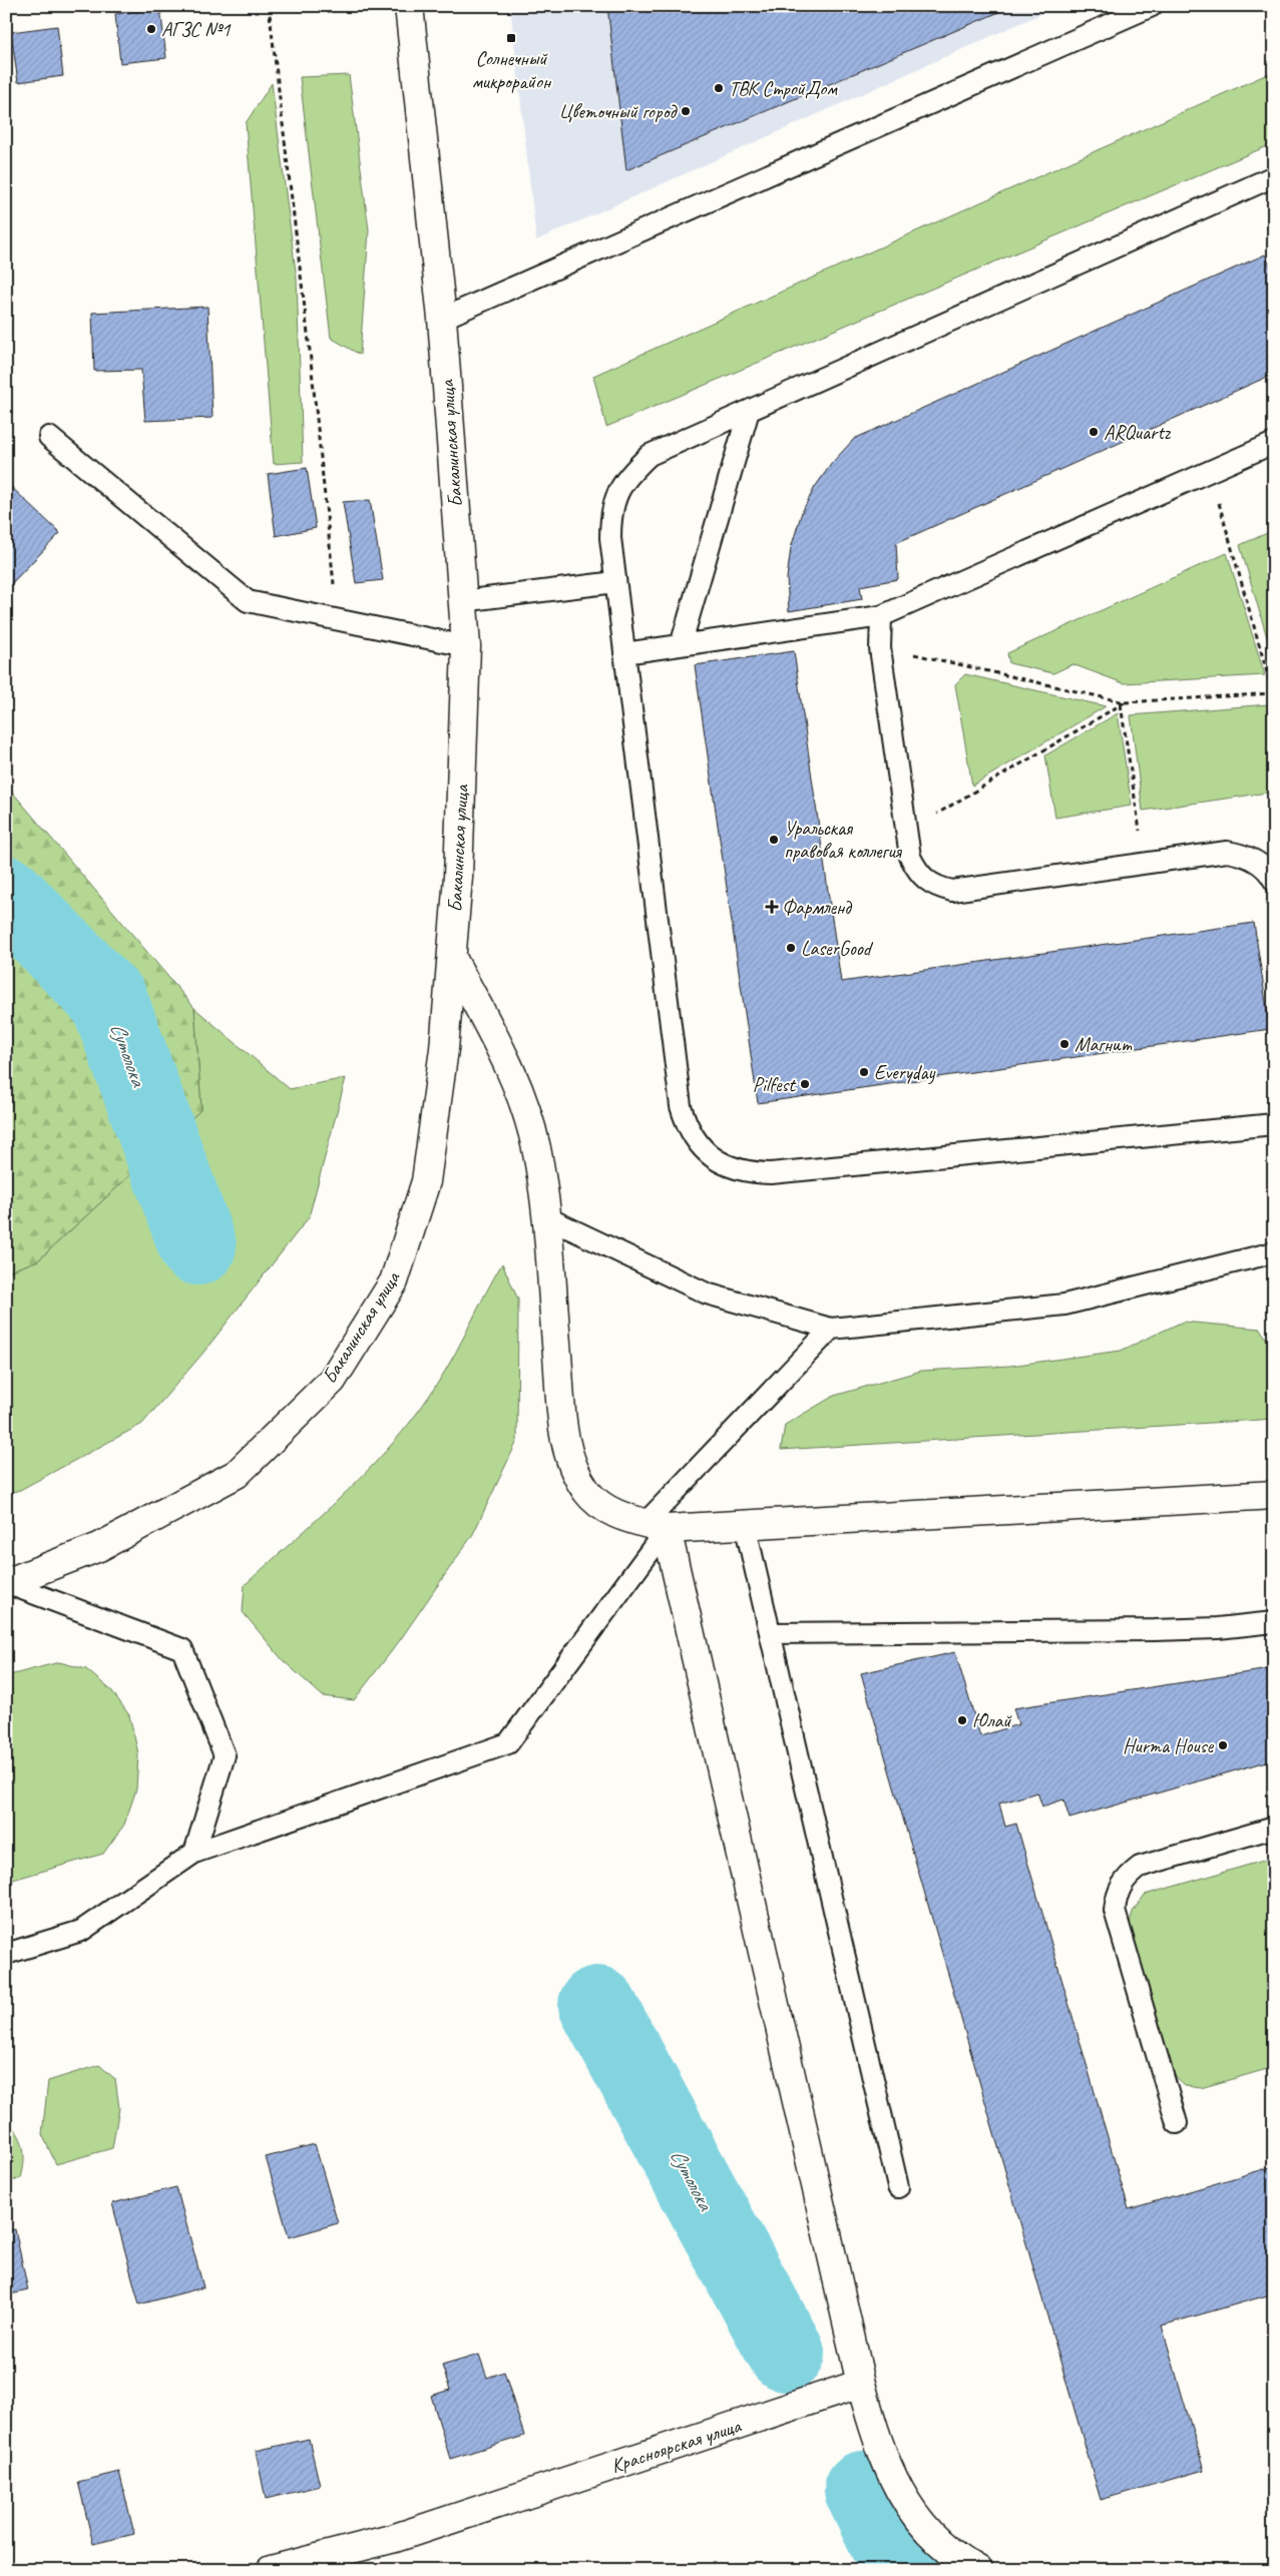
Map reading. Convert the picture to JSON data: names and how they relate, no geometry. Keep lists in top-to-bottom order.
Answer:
{
  "streets": {
    "street": ["Бакалинская улица", "Красноярская улица"]
  },
  "water": ["Сутолока"],
  "places": {
    "other": [
      "АГЗС №1",
      "ТВК СтройДом",
      "Цветочный город",
      "ARQuartz",
      "Уральская правовая коллегия",
      "LaserGood",
      "Магнит",
      "Everyday",
      "Pilfest",
      "Юлай",
      "Hurma House"
    ],
    "transit": ["Солнечный микрорайон"],
    "health": ["Фармленд"]
  }
}
